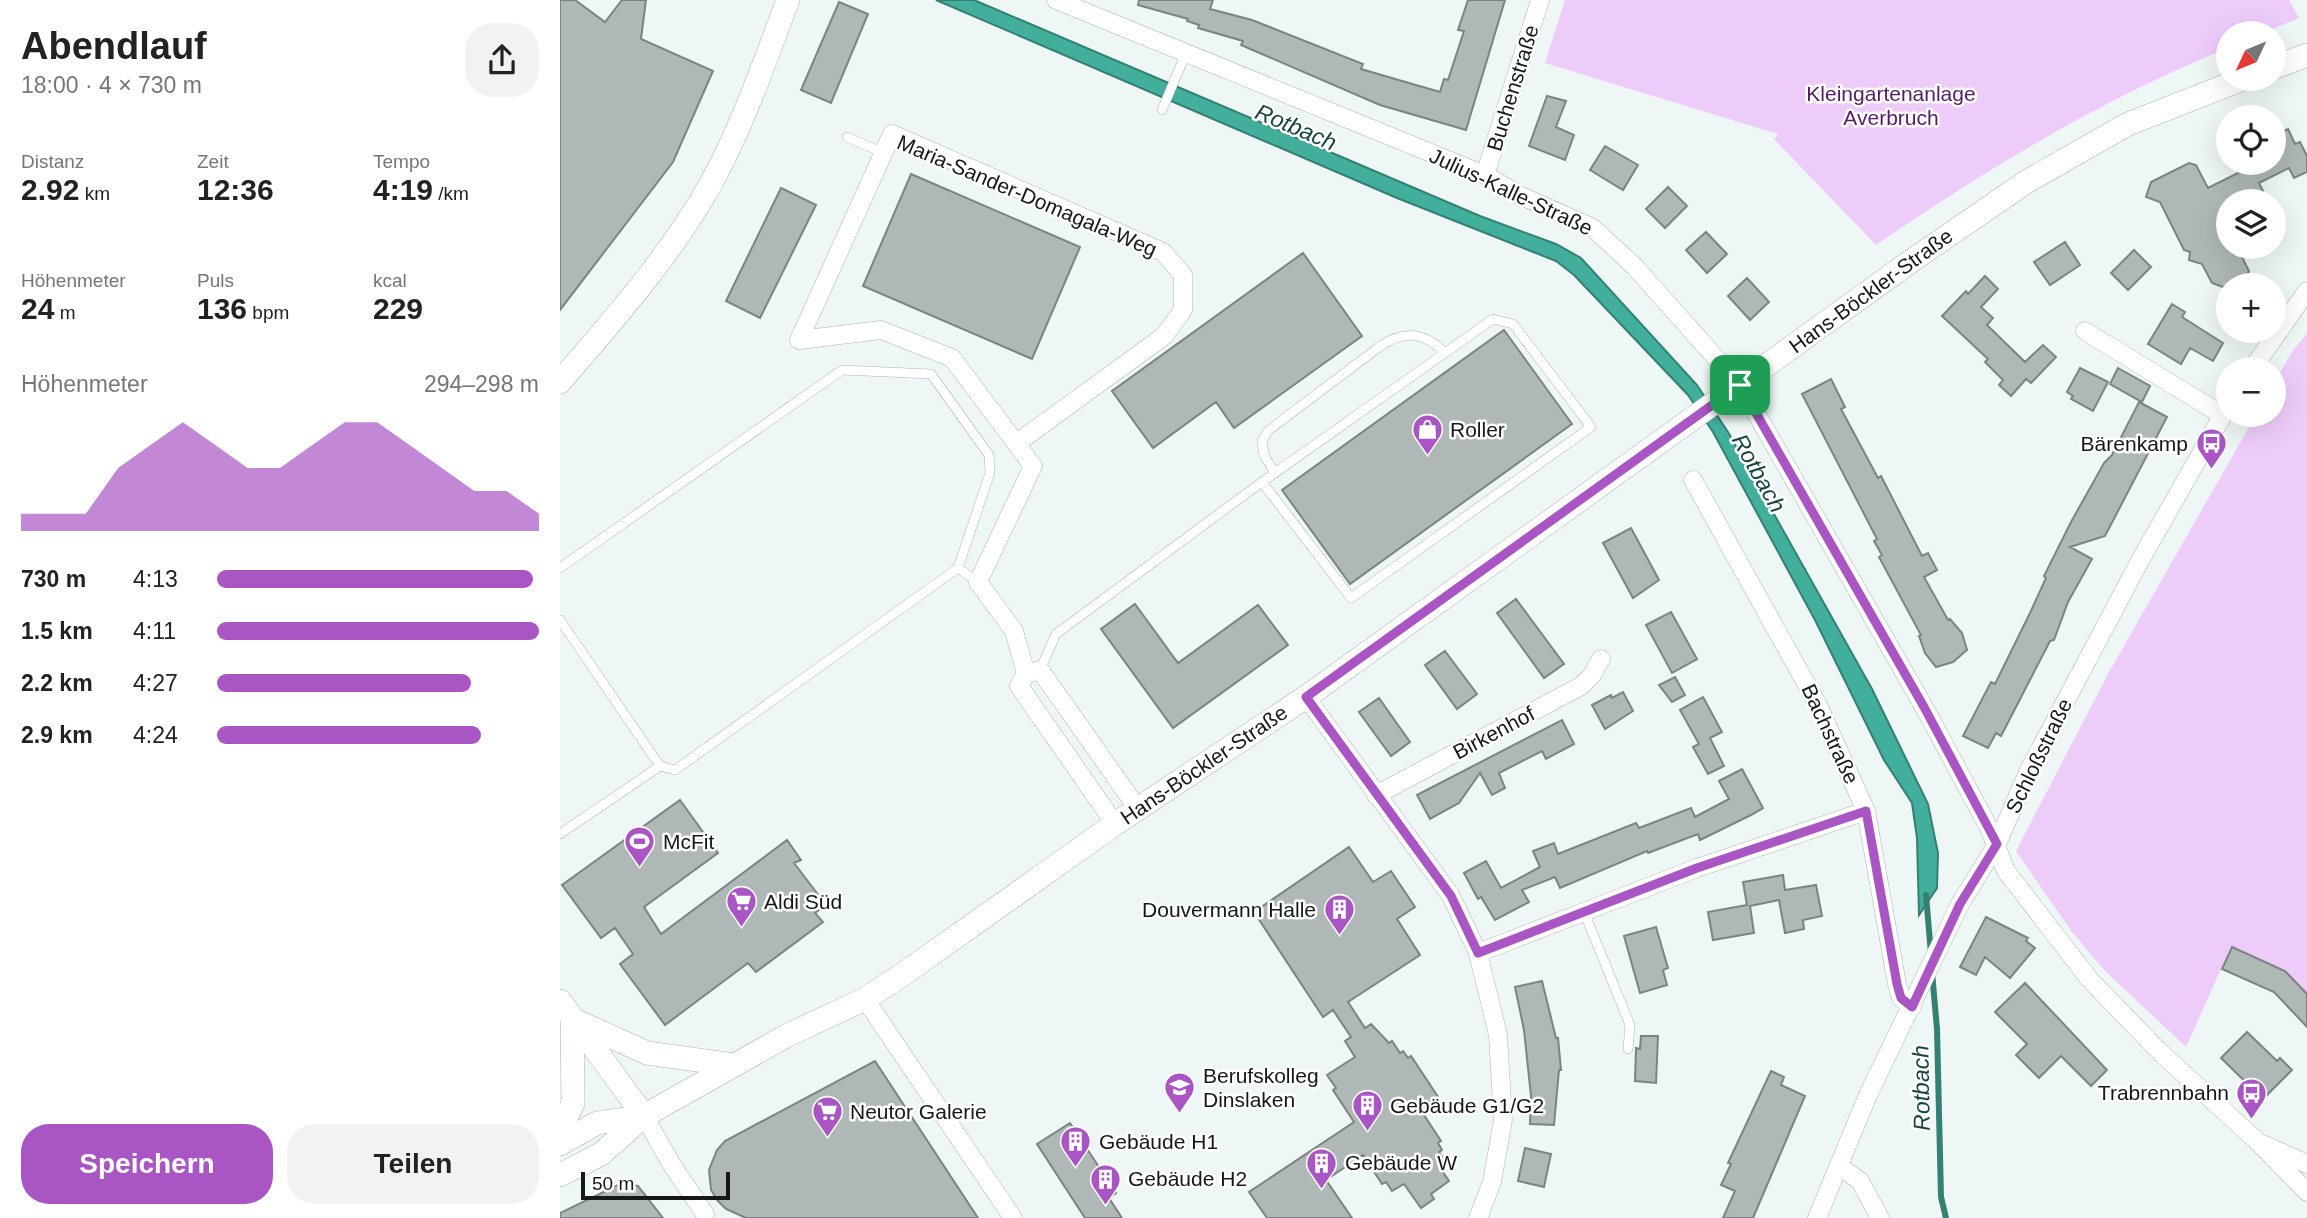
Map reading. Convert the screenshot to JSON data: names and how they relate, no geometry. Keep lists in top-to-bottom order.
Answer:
{
  "streets": {
    "main road": ["Hans-Böckler-Straße"],
    "street": [
      "Buchenstraße",
      "Julius-Kalle-Straße",
      "Maria-Sander-Domagala-Weg",
      "Birkenhof",
      "Bachstraße",
      "Schloßstraße"
    ]
  },
  "crossings": [
    ["Buchenstraße", "Julius-Kalle-Straße"],
    ["Julius-Kalle-Straße", "Hans-Böckler-Straße"],
    ["Julius-Kalle-Straße", "Schloßstraße"],
    ["Bachstraße", "Schloßstraße"]
  ],
  "water": ["Rotbach"],
  "parks": ["Kleingartenanlage Averbruch"],
  "places": {
    "shop": ["Roller"],
    "bus stop": ["Bärenkamp", "Trabrennbahn"],
    "sports": ["McFit"],
    "supermarket": ["Aldi Süd", "Neutor Galerie"],
    "building": [
      "Douvermann Halle",
      "Gebäude G1/G2",
      "Gebäude H1",
      "Gebäude W",
      "Gebäude H2"
    ],
    "school or university": ["Berufskolleg Dinslaken"]
  },
  "scale_bar": "50 m",
  "north": "bottom left",
  "page": {
    "heading": ["Abendlauf", "18:00 · 4 × 730 m"],
    "map_buttons": ["+", "−"],
    "stats": [
      ["Distanz", "2.92 km"],
      ["Zeit", "12:36"],
      ["Tempo", "4:19 /km"],
      ["Höhenmeter", "24 m"],
      ["Puls", "136 bpm"],
      ["kcal", "229"]
    ],
    "chart": ["Höhenmeter", "294–298 m"],
    "list": [
      {
        "name": "730 m",
        "note": "4:13"
      },
      {
        "name": "1.5 km",
        "note": "4:11"
      },
      {
        "name": "2.2 km",
        "note": "4:27"
      },
      {
        "name": "2.9 km",
        "note": "4:24"
      }
    ],
    "buttons": ["Speichern", "Teilen"],
    "scale": "50 m"
  }
}
